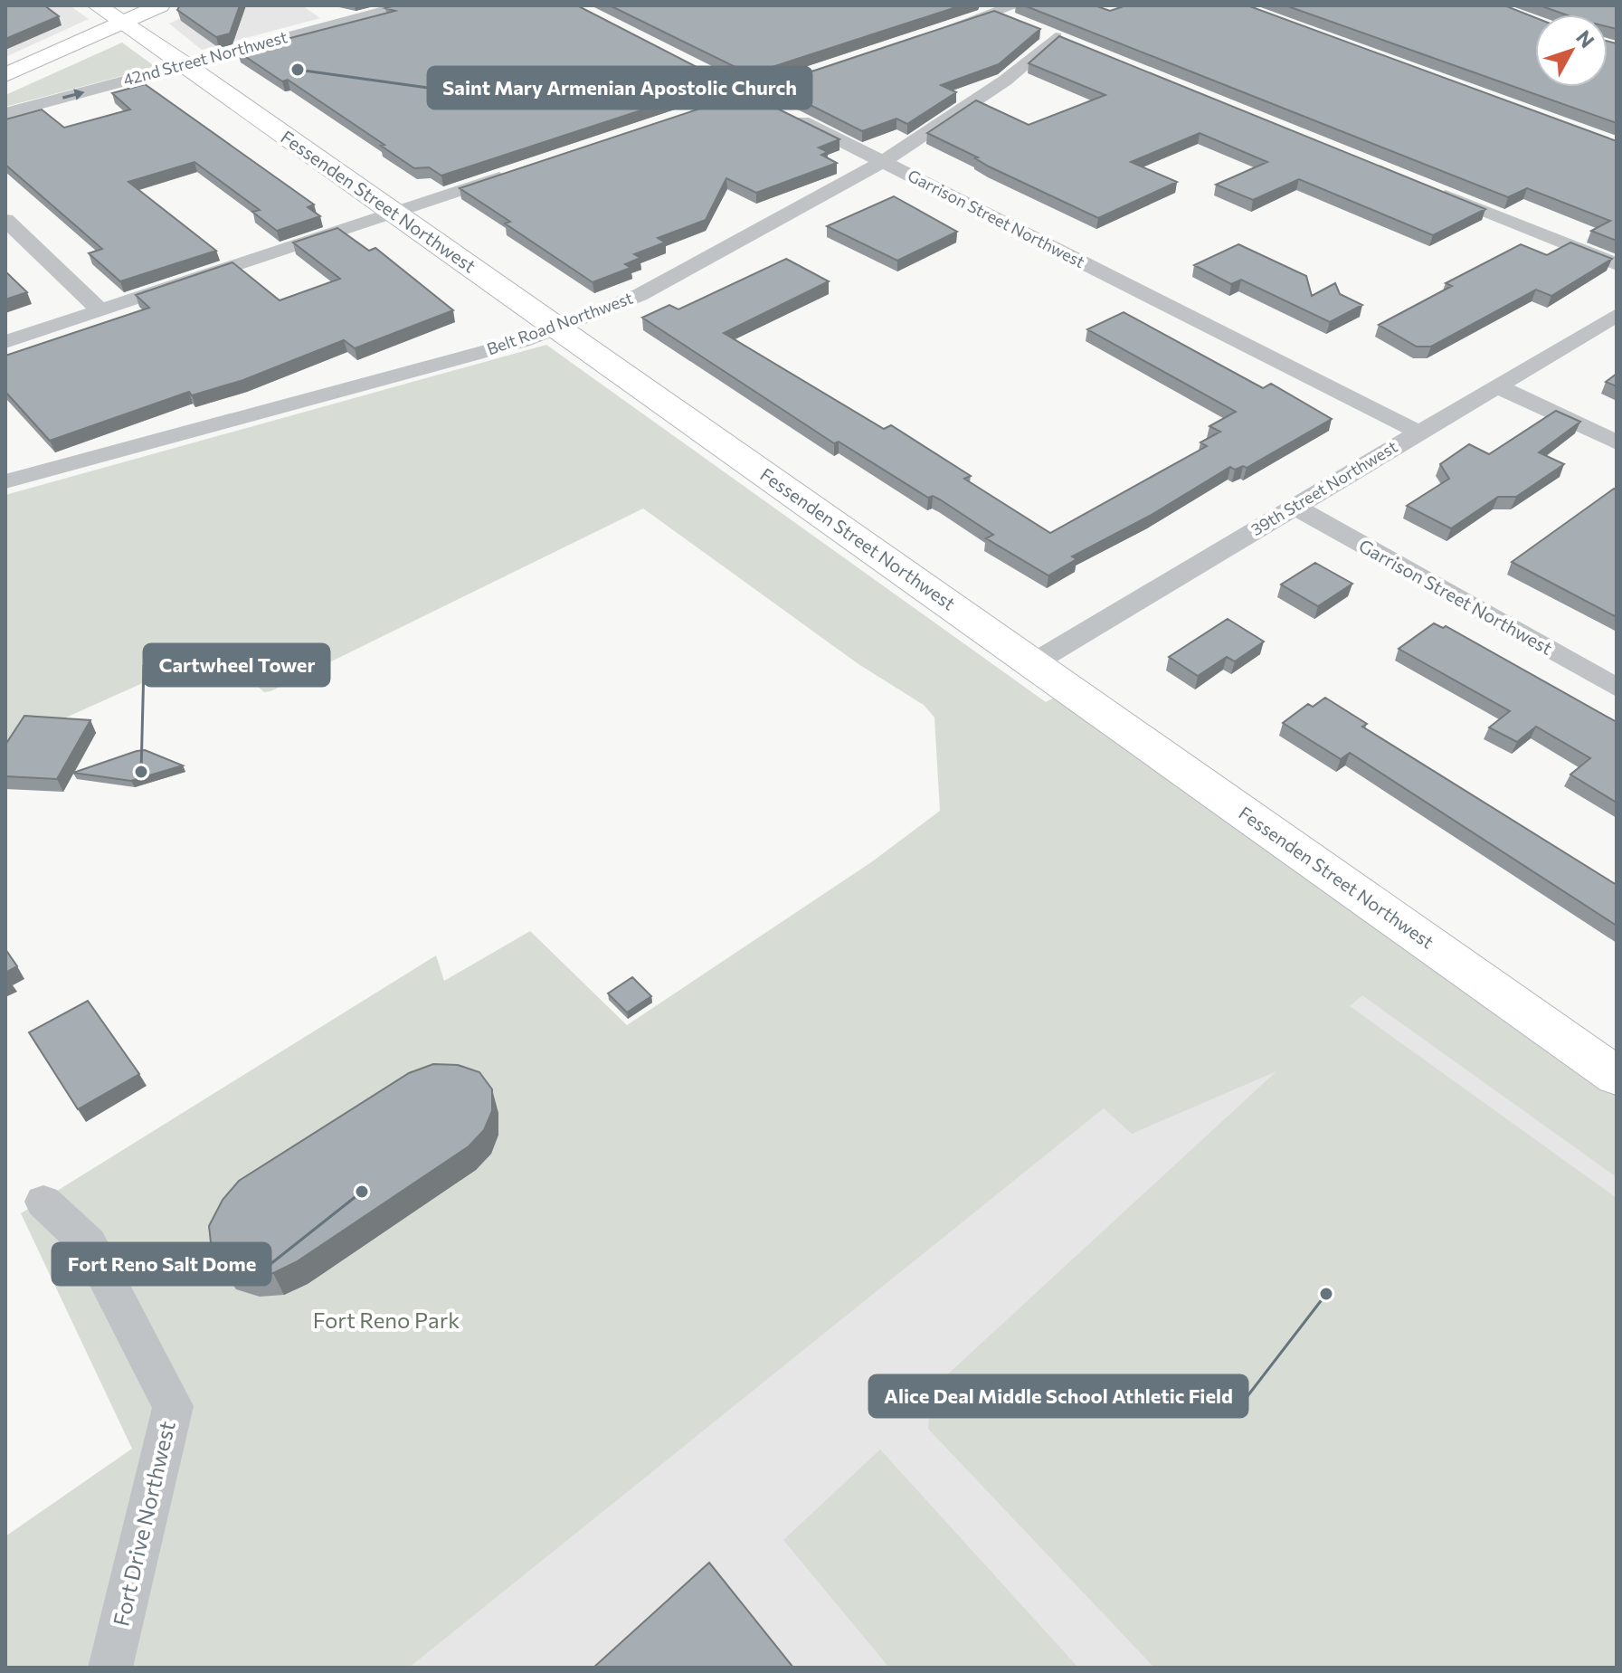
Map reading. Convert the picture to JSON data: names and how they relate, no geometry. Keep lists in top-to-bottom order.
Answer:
{
  "streets": {
    "street": [
      "42nd Street Northwest",
      "Fessenden Street Northwest",
      "Garrison Street Northwest",
      "Belt Road Northwest",
      "39th Street Northwest",
      "Fort Drive Northwest"
    ]
  },
  "crossings": [
    ["42nd Street Northwest", "Fessenden Street Northwest"],
    ["Fessenden Street Northwest", "Belt Road Northwest"],
    ["Fessenden Street Northwest", "39th Street Northwest"],
    ["Garrison Street Northwest", "Belt Road Northwest"],
    ["Garrison Street Northwest", "39th Street Northwest"]
  ],
  "parks": ["Fort Reno Park"],
  "places": [
    "Saint Mary Armenian Apostolic Church",
    "Cartwheel Tower",
    "Fort Reno Salt Dome",
    "Alice Deal Middle School Athletic Field"
  ],
  "north": "top right"
}
